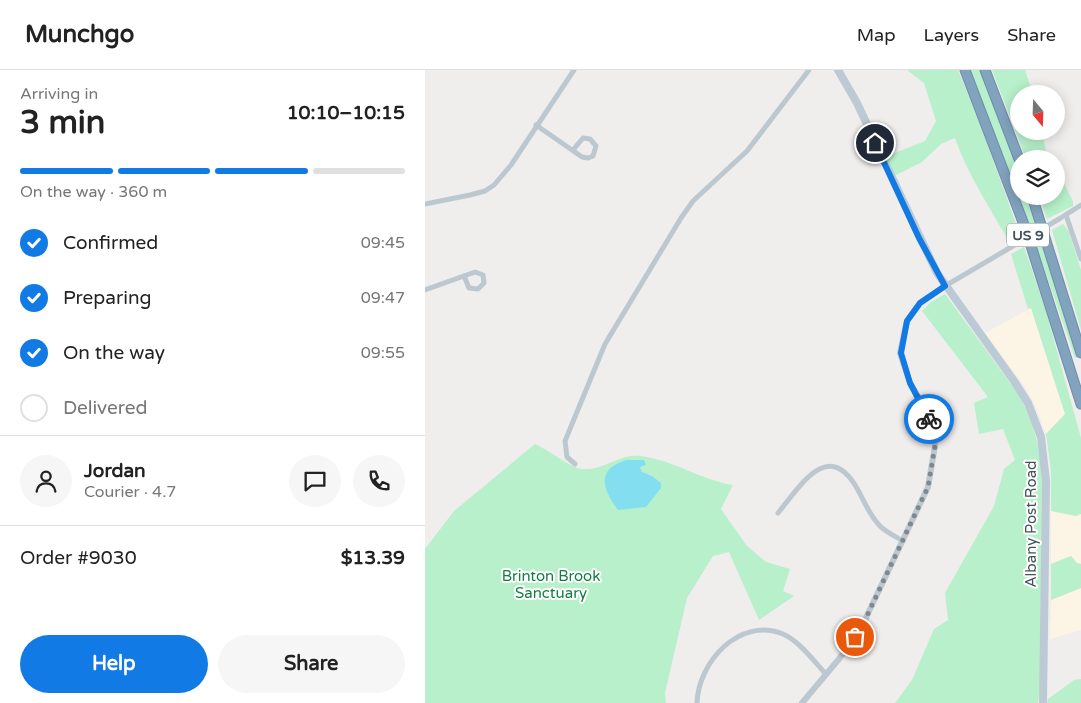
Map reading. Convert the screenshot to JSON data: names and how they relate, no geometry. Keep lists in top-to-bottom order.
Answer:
{
  "streets": {
    "highway": ["US 9"],
    "main road": ["Albany Post Road"]
  },
  "parks": ["Brinton Brook Sanctuary"],
  "north": "bottom",
  "page": {
    "header": "Munchgo",
    "nav": ["Map", "Layers", "Share"],
    "heading": ["3 min", "Arriving in", "10:10–10:15"],
    "panel": [
      "Jordan",
      "Courier · 4.7",
      "Order #9030",
      "$13.39"
    ],
    "bar": "On the way · 360 m",
    "list": [
      ["Confirmed", "09:45"],
      ["Preparing", "09:47"],
      ["On the way", "09:55"],
      "Delivered"
    ],
    "buttons": ["Help", "Share"]
  }
}
